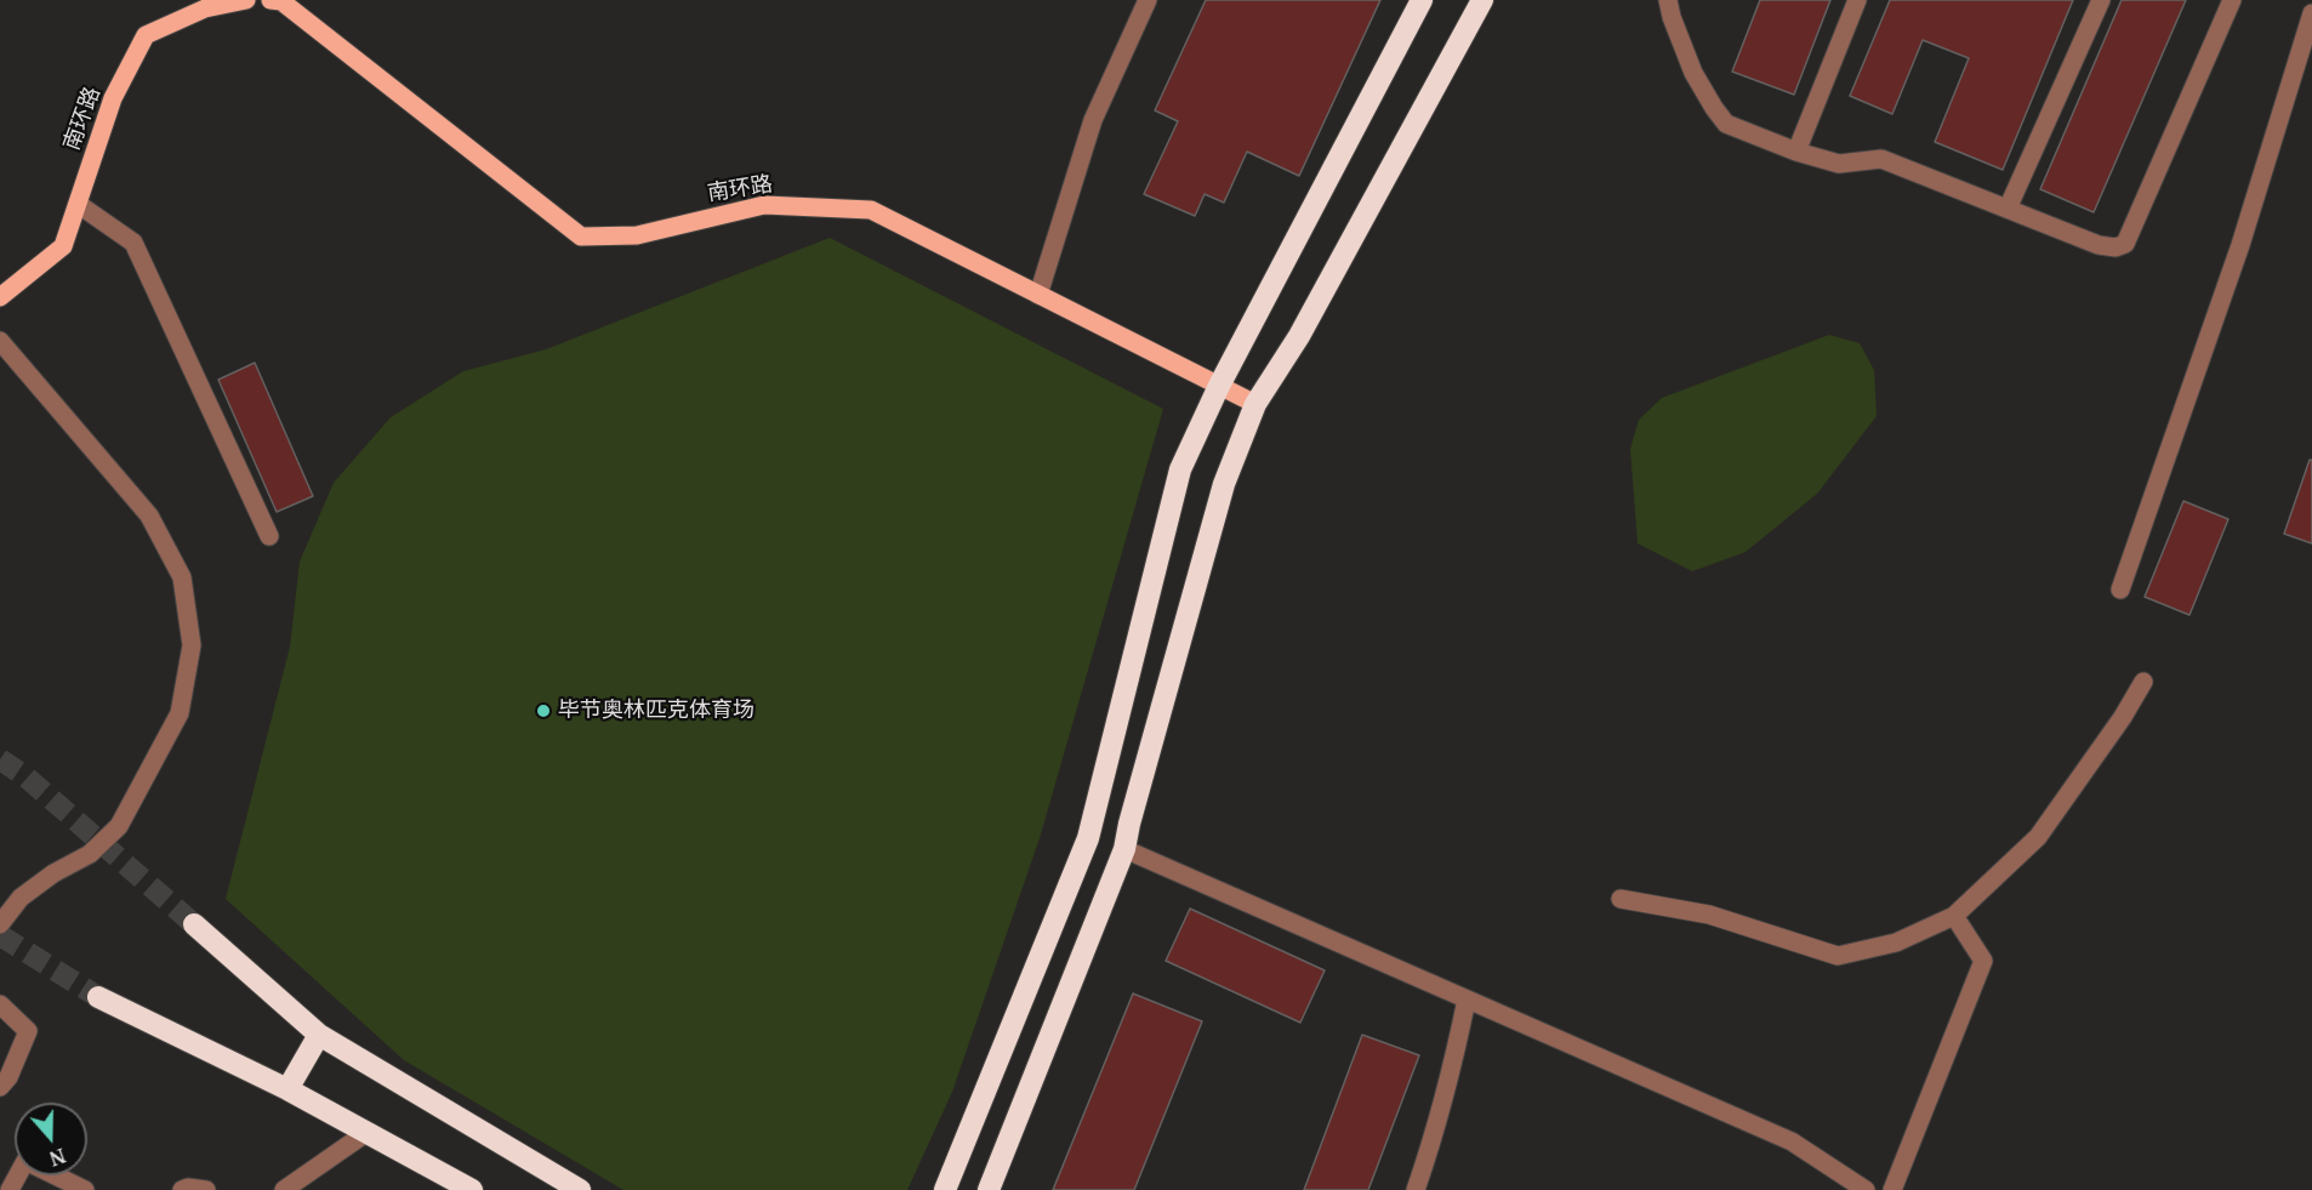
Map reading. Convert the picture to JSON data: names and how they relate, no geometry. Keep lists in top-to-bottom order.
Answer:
{
  "streets": {
    "main road": ["南环路"]
  },
  "places": ["毕节奥林匹克体育场"],
  "north": "bottom"
}
